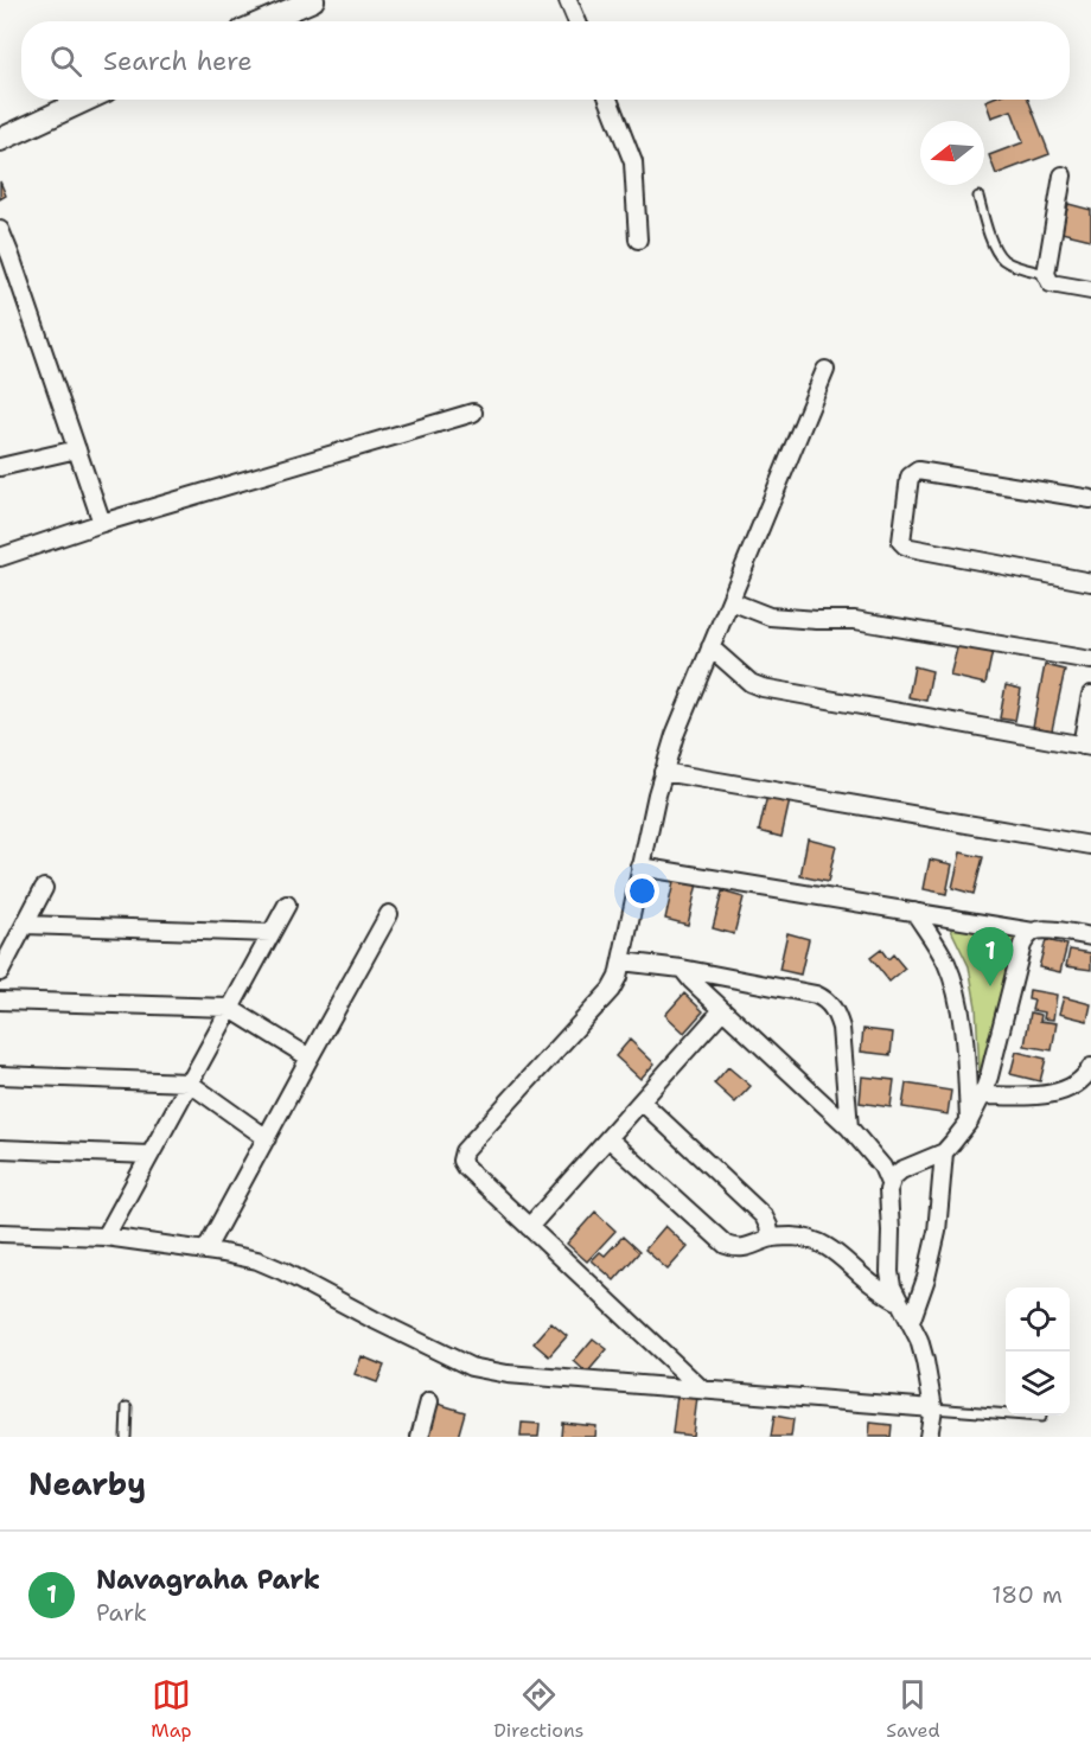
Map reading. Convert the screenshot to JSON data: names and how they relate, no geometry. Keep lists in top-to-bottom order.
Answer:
{
  "north": "left",
  "page": {
    "search": "Search here",
    "pins": "1",
    "heading": "Nearby",
    "list": [
      {
        "mark": "1",
        "name": "Navagraha Park",
        "note": "Park",
        "value": "180 m"
      }
    ],
    "nav": ["Map", "Directions", "Saved"]
  }
}
